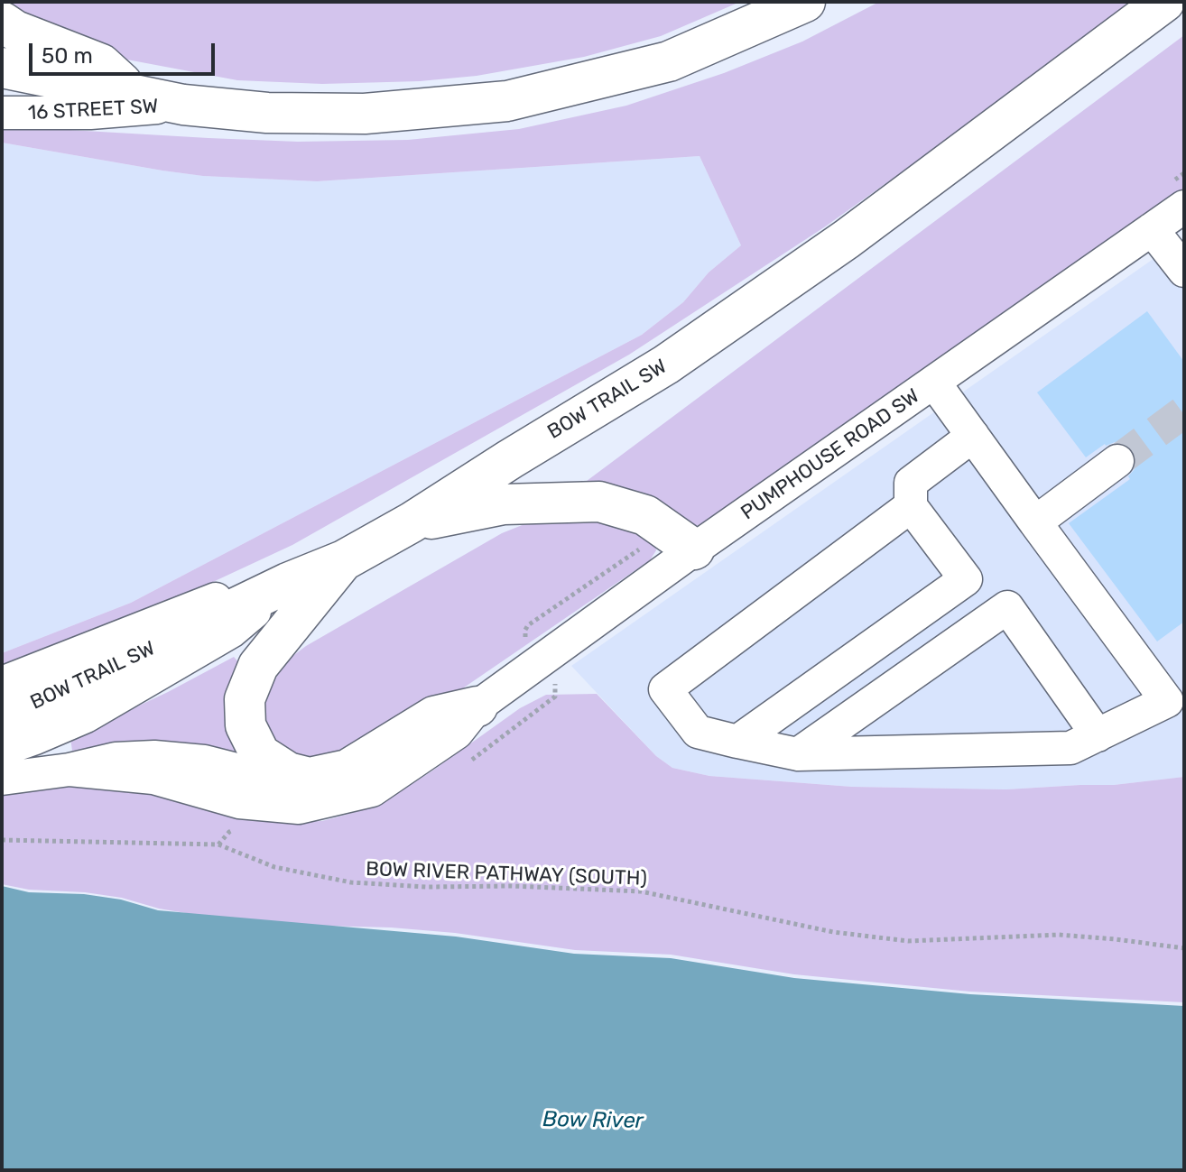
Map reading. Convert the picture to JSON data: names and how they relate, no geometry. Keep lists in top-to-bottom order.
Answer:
{
  "streets": {
    "main road": ["BOW TRAIL SW"],
    "street": ["16 STREET SW", "PUMPHOUSE ROAD SW"],
    "path": ["BOW RIVER PATHWAY (SOUTH)"]
  },
  "water": ["Bow River"],
  "scale_bar": "50 m"
}
